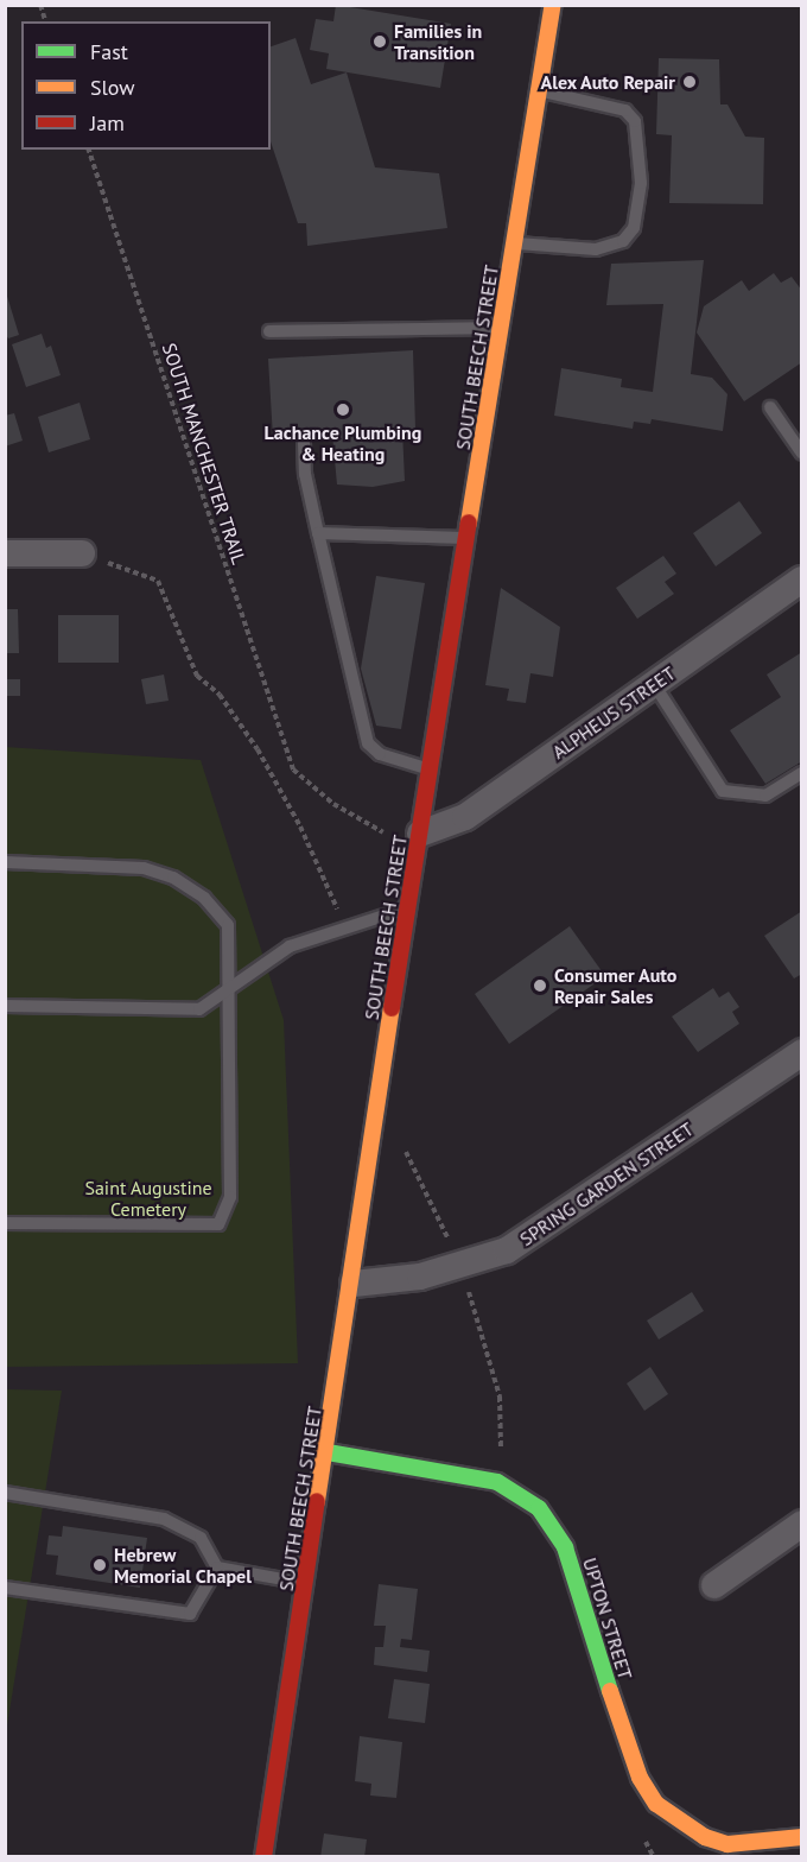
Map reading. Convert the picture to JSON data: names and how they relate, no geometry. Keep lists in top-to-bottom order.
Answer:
{
  "streets": {
    "street": [
      "SOUTH BEECH STREET",
      "ALPHEUS STREET",
      "SPRING GARDEN STREET",
      "UPTON STREET"
    ],
    "path": ["SOUTH MANCHESTER TRAIL"]
  },
  "crossings": [
    ["SOUTH BEECH STREET", "ALPHEUS STREET"],
    ["SOUTH BEECH STREET", "SPRING GARDEN STREET"],
    ["SOUTH BEECH STREET", "UPTON STREET"]
  ],
  "parks": ["Saint Augustine Cemetery"],
  "places": [
    "Families in Transition",
    "Alex Auto Repair",
    "Lachance Plumbing & Heating",
    "Consumer Auto Repair Sales",
    "Hebrew Memorial Chapel"
  ],
  "legend": ["Fast", "Slow", "Jam"]
}
